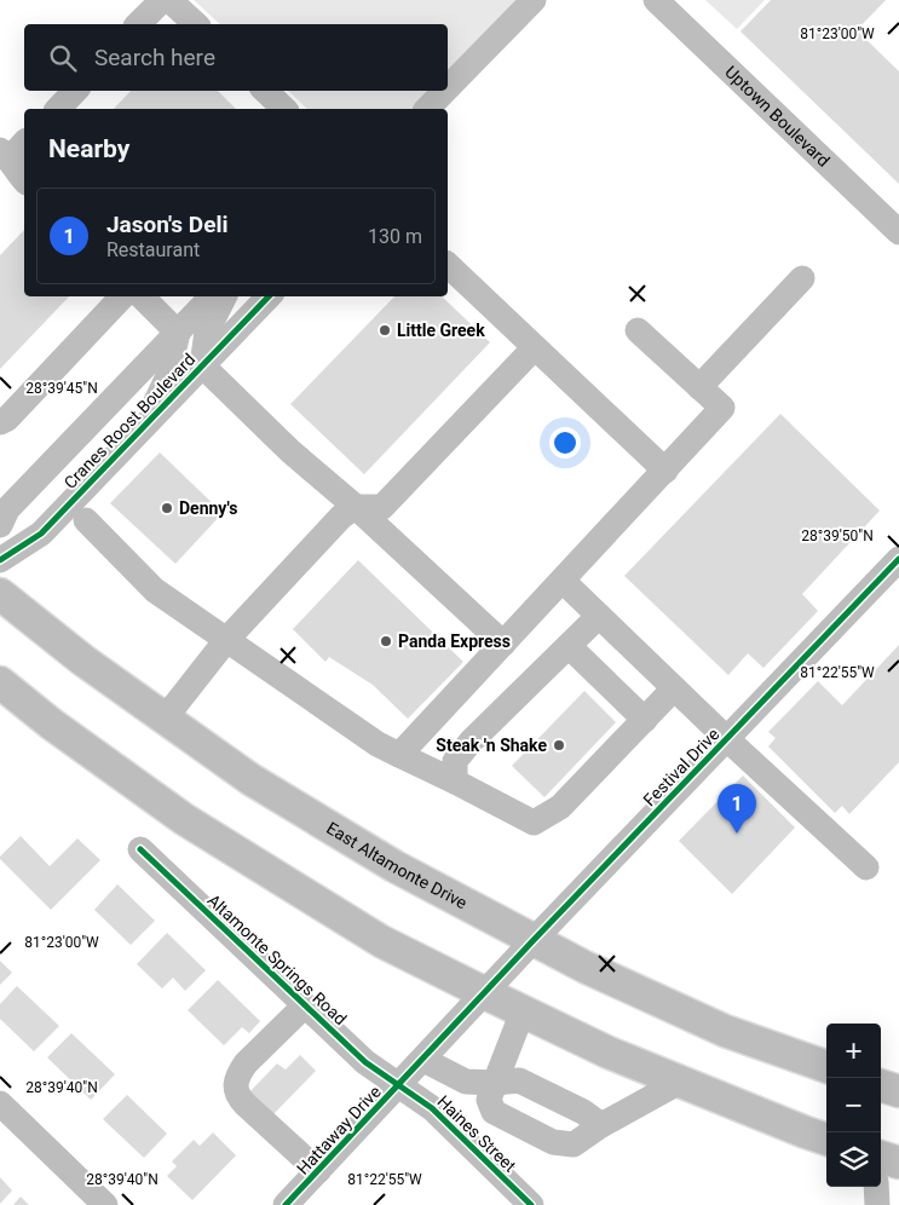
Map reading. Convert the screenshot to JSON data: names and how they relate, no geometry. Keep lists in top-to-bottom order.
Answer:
{
  "streets": {
    "main road": ["East Altamonte Drive"],
    "street": [
      "Uptown Boulevard",
      "Cranes Roost Boulevard",
      "Festival Drive",
      "Altamonte Springs Road",
      "Hattaway Drive",
      "Haines Street"
    ]
  },
  "crossings": [
    ["Festival Drive", "East Altamonte Drive"],
    ["Festival Drive", "Hattaway Drive"],
    ["Altamonte Springs Road", "Hattaway Drive"],
    ["Altamonte Springs Road", "Haines Street"],
    ["Hattaway Drive", "Haines Street"]
  ],
  "places": [
    "Little Greek",
    "Denny's",
    "Panda Express",
    "Steak 'n Shake"
  ],
  "page": {
    "search": "Search here",
    "heading": "Nearby",
    "list": [
      {
        "mark": "1",
        "name": "Jason's Deli",
        "note": "Restaurant",
        "value": "130 m"
      }
    ],
    "pins": "1",
    "map_buttons": ["+", "−"]
  },
  "coordinates": [
    "81°23'00\"W",
    "28°39'45\"N",
    "28°39'50\"N",
    "81°22'55\"W",
    "28°39'40\"N"
  ]
}
